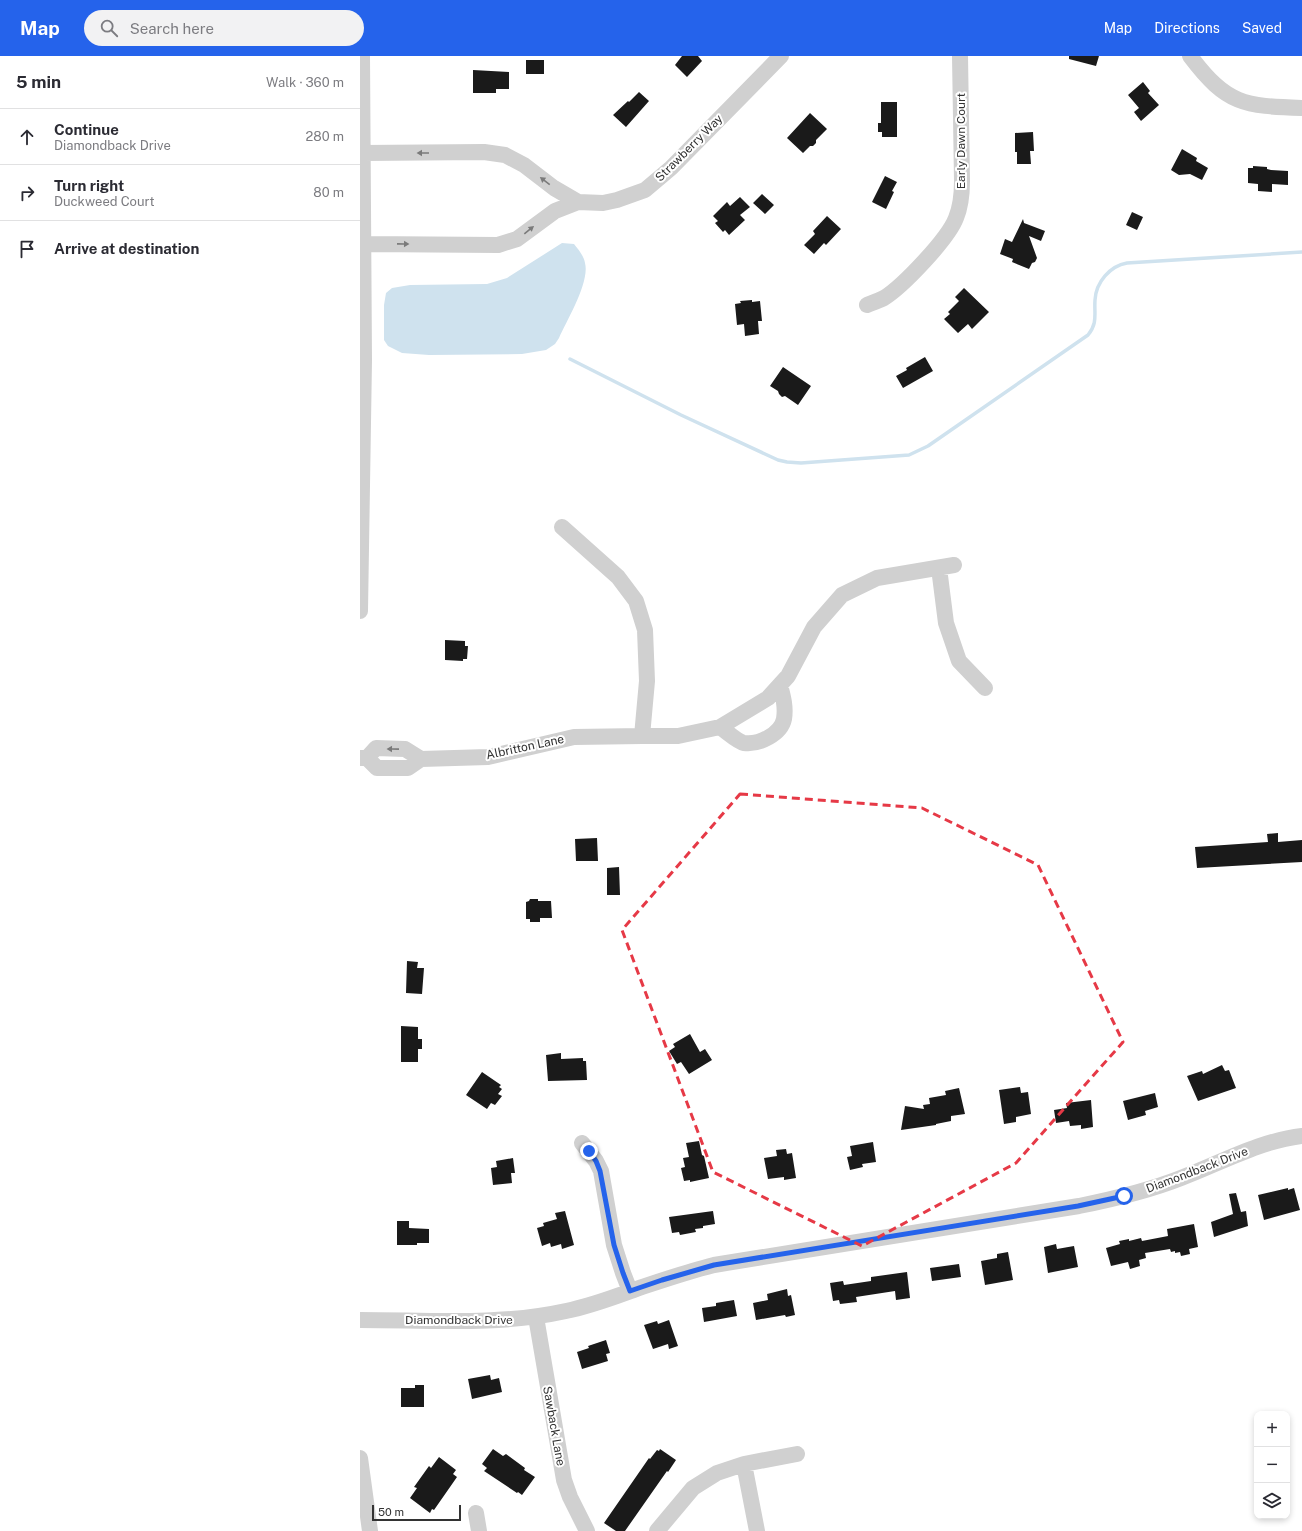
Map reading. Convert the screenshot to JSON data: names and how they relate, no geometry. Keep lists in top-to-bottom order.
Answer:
{
  "streets": {
    "street": [
      "Early Dawn Court",
      "Strawberry Way",
      "Albritton Lane",
      "Diamondback Drive",
      "Sawback Lane"
    ]
  },
  "crossings": [
    ["Diamondback Drive", "Sawback Lane"]
  ],
  "scale_bar": "50 m",
  "page": {
    "header": "Map",
    "search": "Search here",
    "nav": ["Map", "Directions", "Saved"],
    "heading": ["5 min", "Walk · 360 m"],
    "list": [
      ["Continue", "Diamondback Drive", "280 m"],
      ["Turn right", "Duckweed Court", "80 m"],
      "Arrive at destination"
    ],
    "map_buttons": ["+", "−"],
    "scale": "50 m"
  }
}
